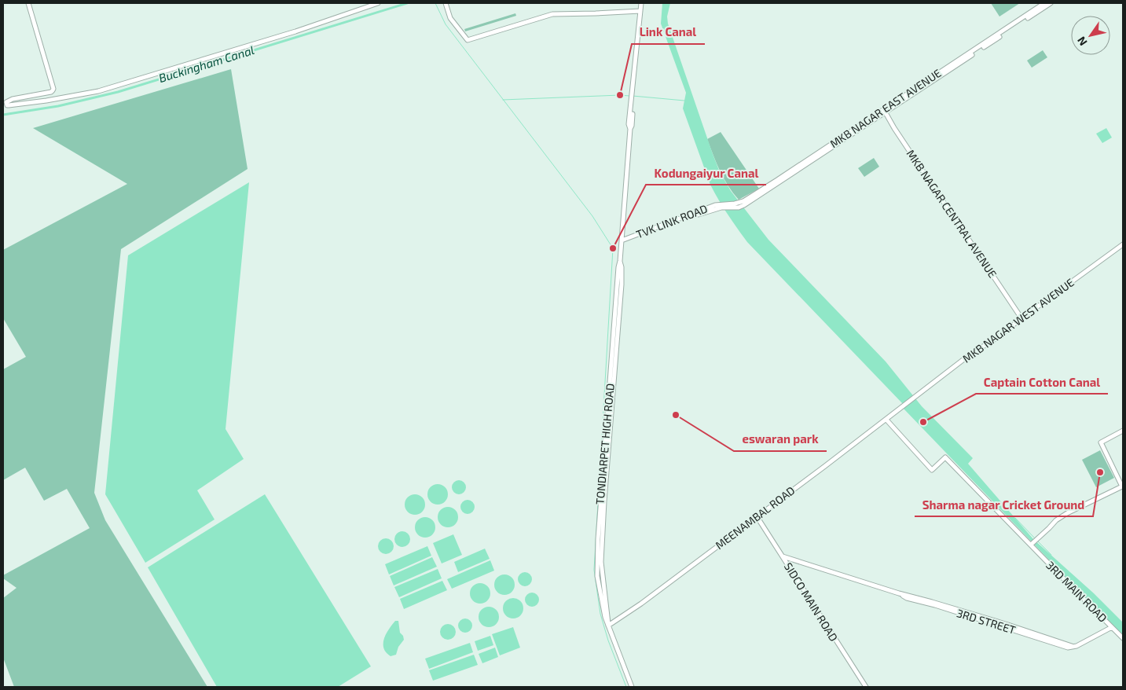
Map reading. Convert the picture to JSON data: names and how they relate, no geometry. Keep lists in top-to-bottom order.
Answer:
{
  "streets": {
    "main road": [
      "MKB NAGAR EAST AVENUE",
      "MKB NAGAR CENTRAL AVENUE",
      "TVK LINK ROAD",
      "MKB NAGAR WEST AVENUE",
      "TONDIARPET HIGH ROAD",
      "MEENAMBAL ROAD",
      "3RD MAIN ROAD",
      "SIDCO MAIN ROAD",
      "3RD STREET"
    ]
  },
  "crossings": [
    ["MKB NAGAR EAST AVENUE", "MKB NAGAR CENTRAL AVENUE"],
    ["MKB NAGAR EAST AVENUE", "TVK LINK ROAD"],
    ["MKB NAGAR CENTRAL AVENUE", "MKB NAGAR WEST AVENUE"],
    ["TVK LINK ROAD", "TONDIARPET HIGH ROAD"],
    ["MKB NAGAR WEST AVENUE", "MEENAMBAL ROAD"],
    ["TONDIARPET HIGH ROAD", "MEENAMBAL ROAD"],
    ["MEENAMBAL ROAD", "3RD MAIN ROAD"],
    ["MEENAMBAL ROAD", "SIDCO MAIN ROAD"],
    ["3RD MAIN ROAD", "3RD STREET"],
    ["SIDCO MAIN ROAD", "3RD STREET"]
  ],
  "water": ["Buckingham Canal"],
  "places": [
    "Link Canal",
    "Kodungaiyur Canal",
    "eswaran park",
    "Captain Cotton Canal",
    "Sharma nagar Cricket Ground"
  ],
  "north": "bottom left"
}
